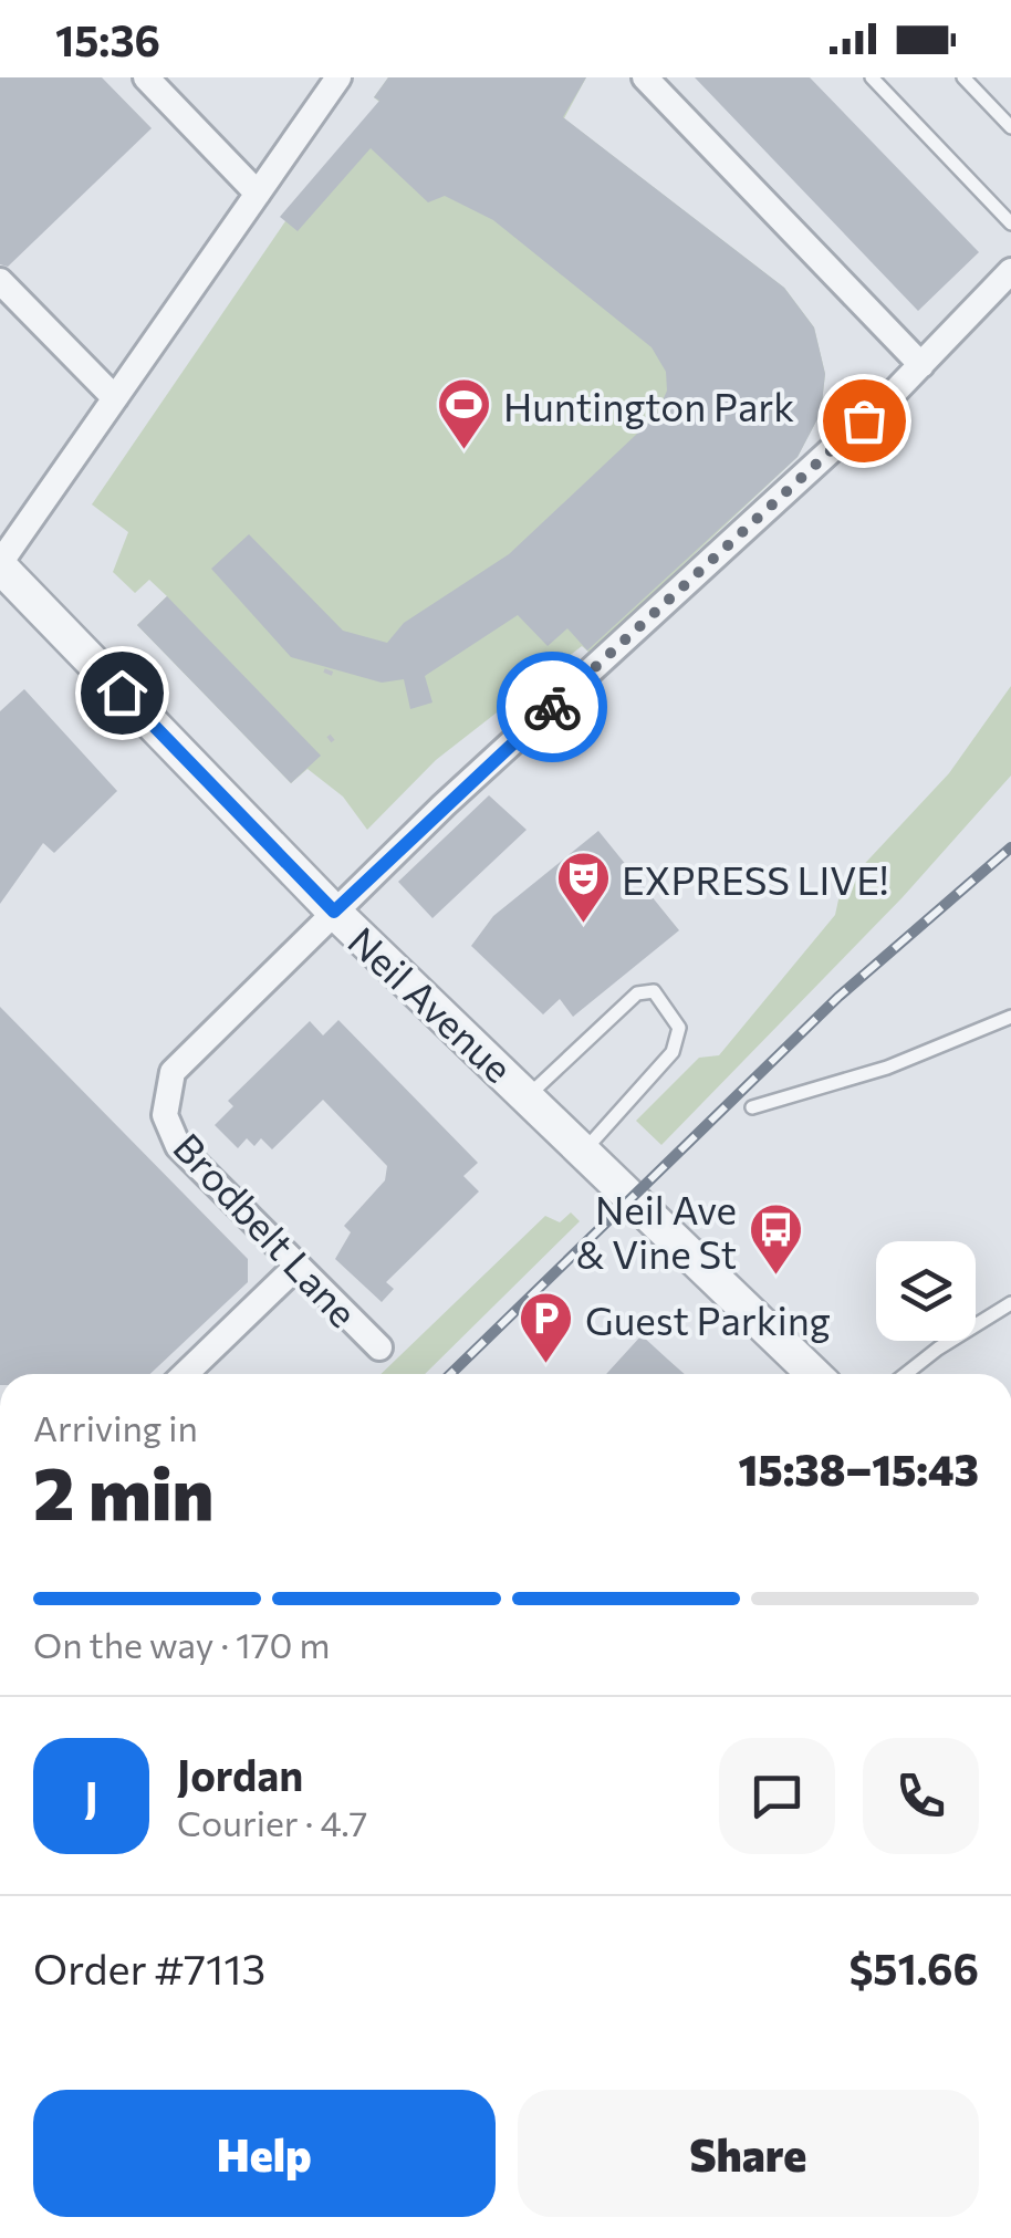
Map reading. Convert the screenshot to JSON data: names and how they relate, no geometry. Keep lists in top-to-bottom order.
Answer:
{
  "streets": {
    "street": ["Neil Avenue", "Brodbelt Lane"]
  },
  "crossings": [
    ["Neil Avenue", "Brodbelt Lane"]
  ],
  "places": {
    "sports": ["Huntington Park"],
    "theatre": ["EXPRESS LIVE!"],
    "bus stop": ["Neil Ave & Vine St"],
    "parking": ["Guest Parking"]
  },
  "page": {
    "status": "15:36",
    "heading": ["2 min", "Arriving in", "15:38–15:43"],
    "panel": [
      "Jordan",
      "Courier · 4.7",
      "Order #7113",
      "$51.66"
    ],
    "bar": "On the way · 170 m",
    "round": "J",
    "buttons": ["Help", "Share"]
  }
}
